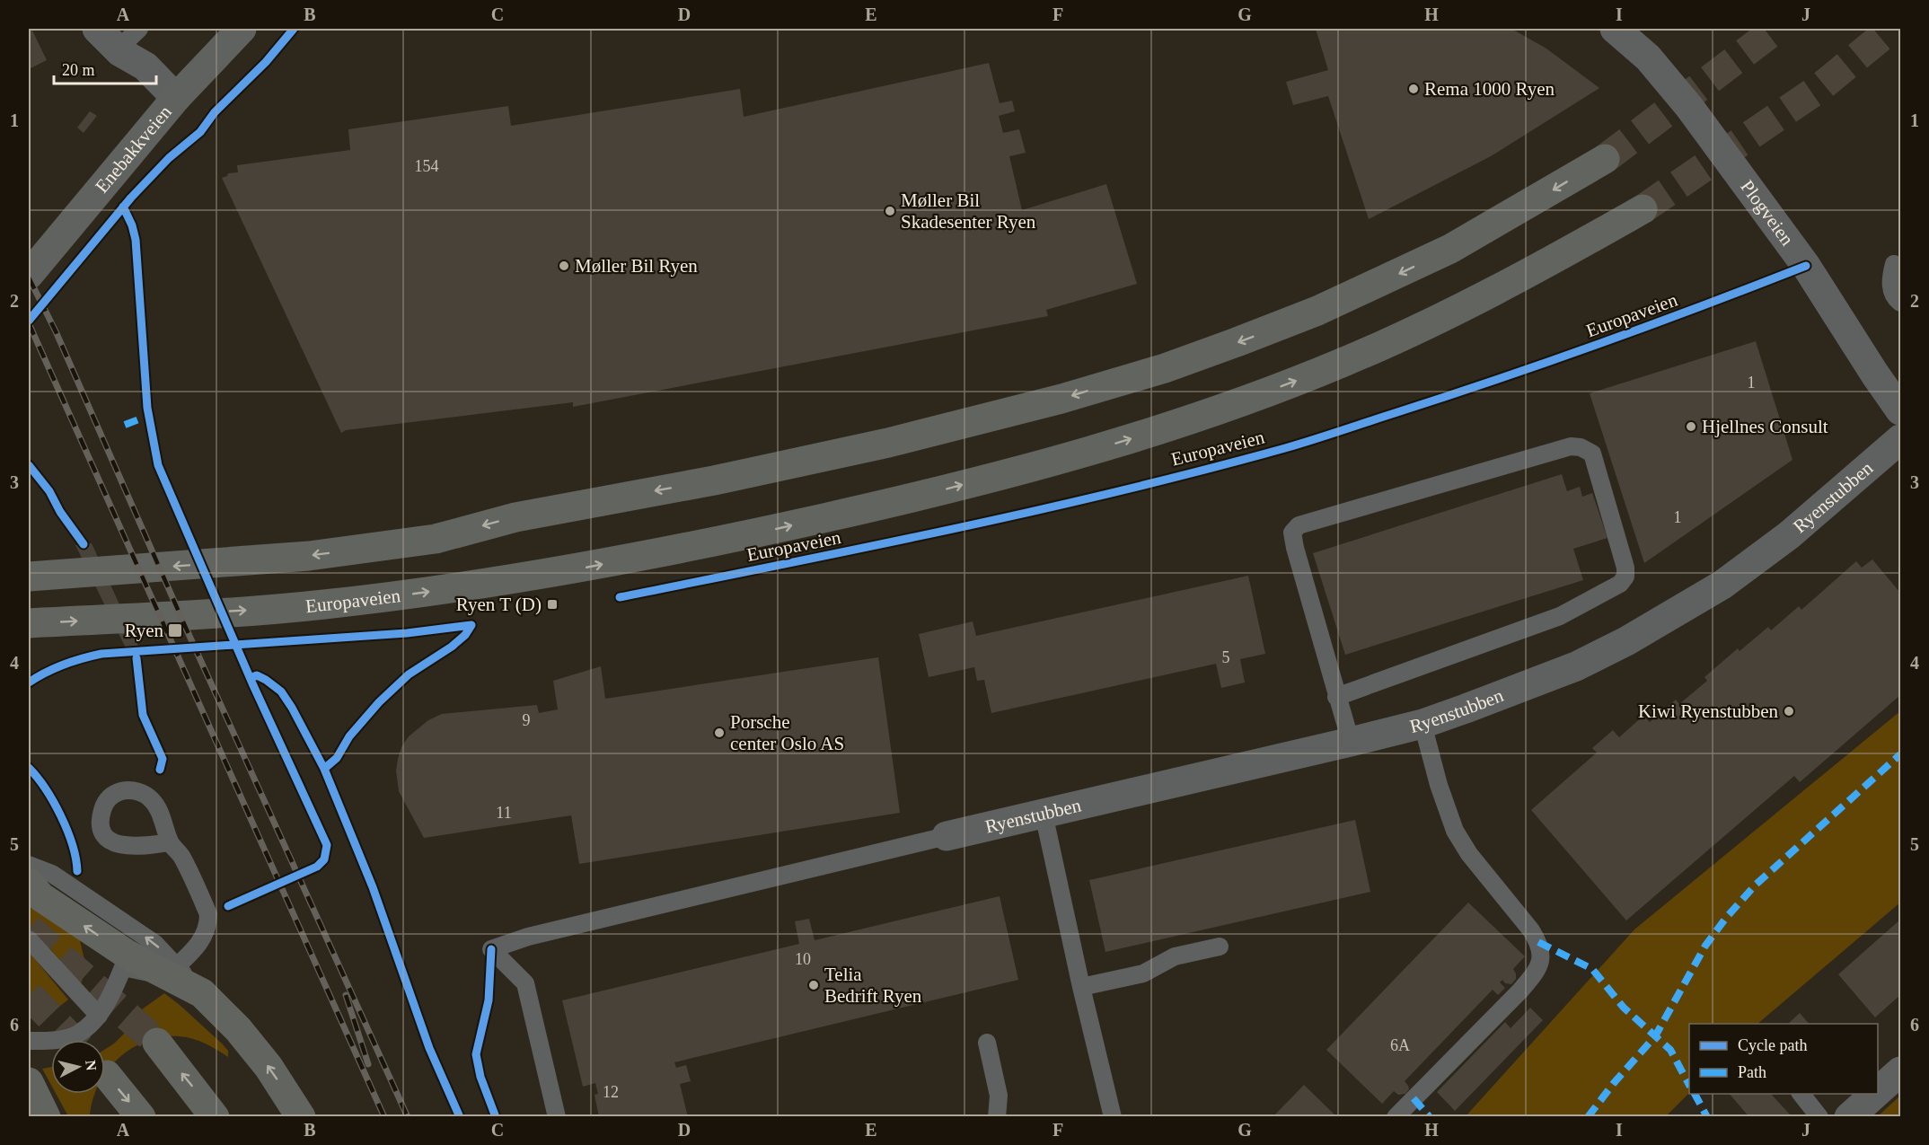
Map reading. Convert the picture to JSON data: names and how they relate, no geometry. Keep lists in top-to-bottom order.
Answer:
{
  "streets": {
    "highway": ["Europaveien"],
    "main road": ["Enebakkveien"],
    "street": ["Plogveien", "Ryenstubben"]
  },
  "places": {
    "other": [
      "Rema 1000 Ryen",
      "Møller Bil Skadesenter Ryen",
      "Møller Bil Ryen",
      "Hjellnes Consult",
      "Kiwi Ryenstubben",
      "Porsche center Oslo AS",
      "Telia Bedrift Ryen"
    ],
    "transit": ["Ryen T (D)", "Ryen"]
  },
  "house_numbers": [
    "154",
    "1",
    "1",
    "5",
    "9",
    "11",
    "10",
    "6A",
    "12"
  ],
  "legend": ["Cycle path", "Path"],
  "scale_bar": "20 m",
  "north": "right",
  "grid": {
    "columns": [
      "A",
      "B",
      "C",
      "D",
      "E",
      "F",
      "G",
      "H",
      "I",
      "J"
    ],
    "rows": [
      "1",
      "2",
      "3",
      "4",
      "5",
      "6"
    ]
  }
}
